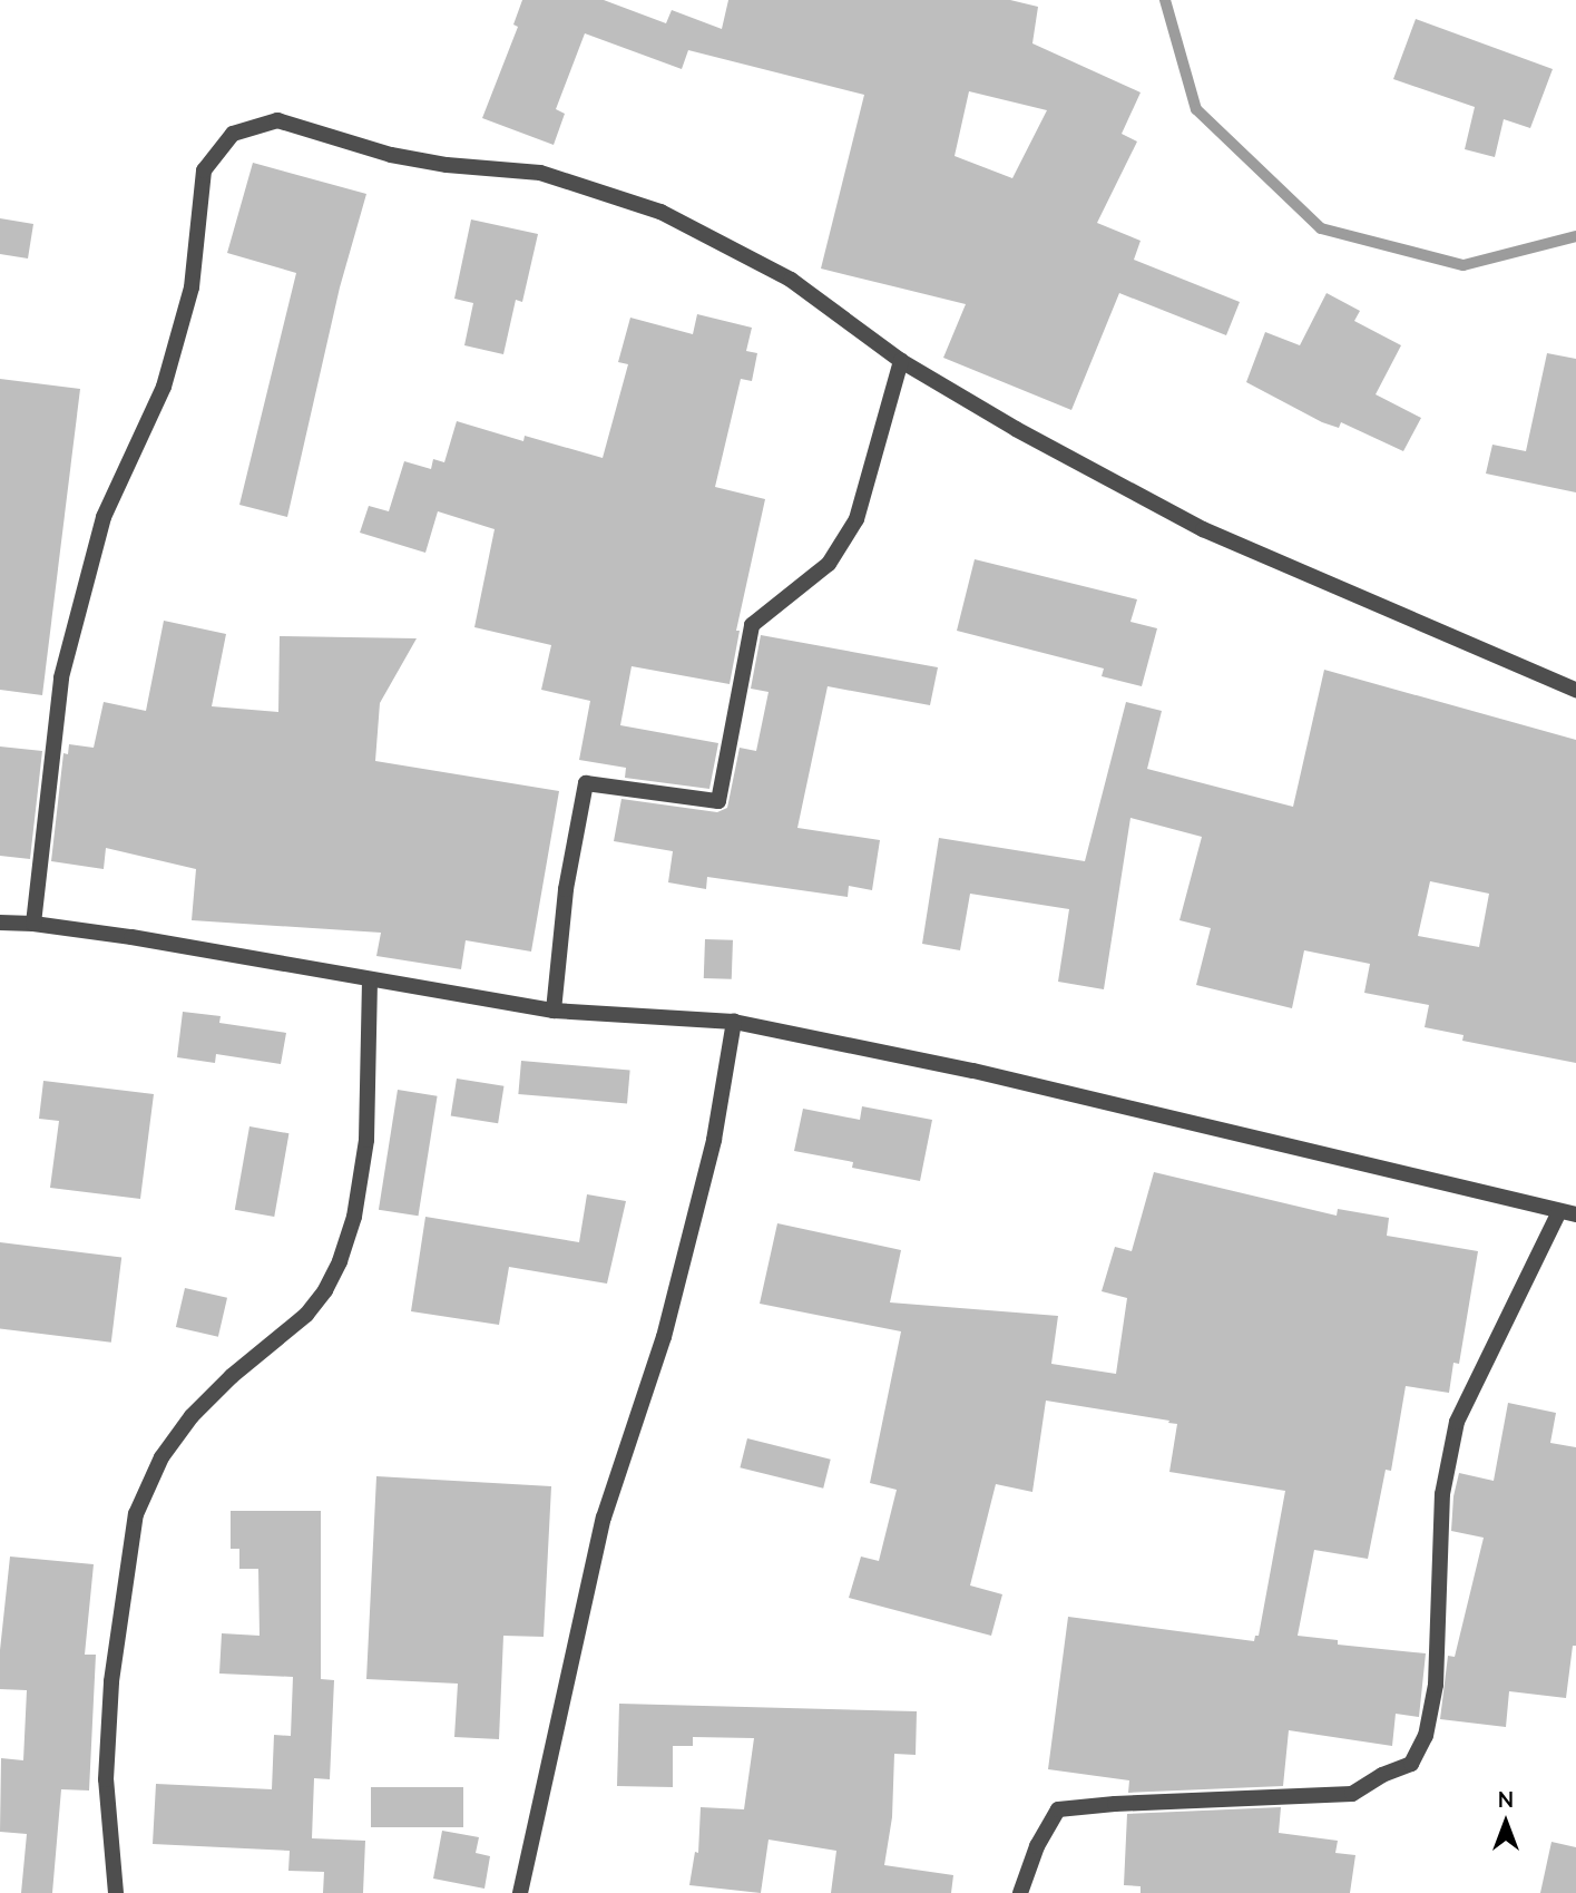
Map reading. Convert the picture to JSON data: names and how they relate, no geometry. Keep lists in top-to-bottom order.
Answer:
{
  "north": "top"
}
